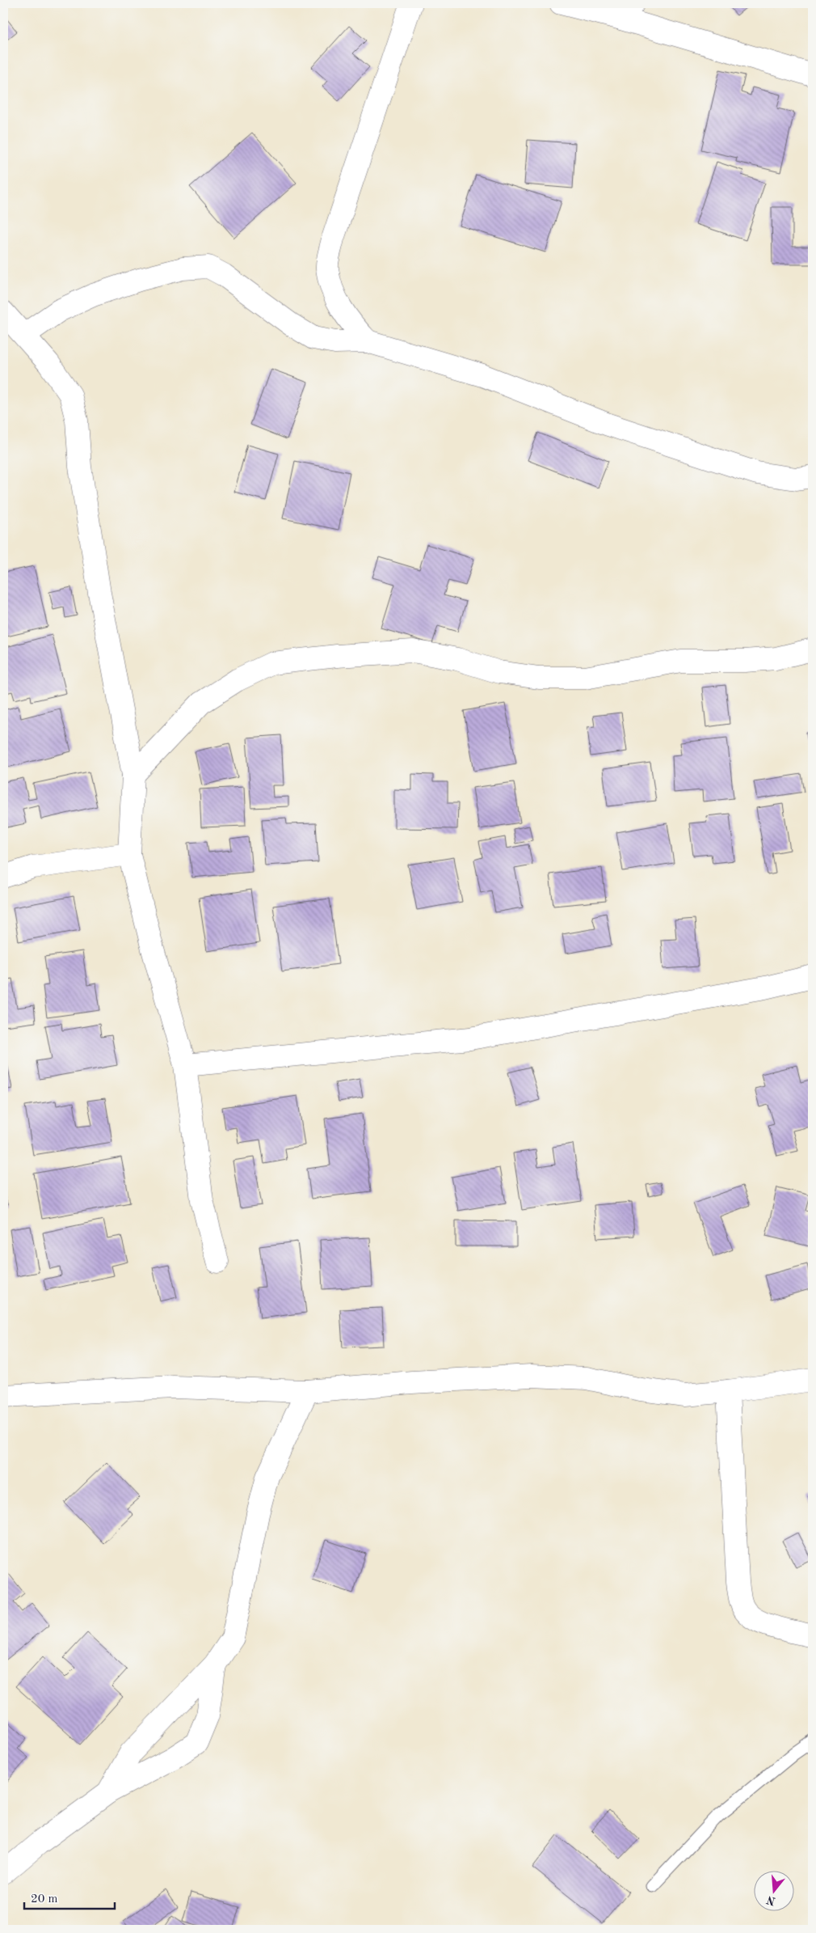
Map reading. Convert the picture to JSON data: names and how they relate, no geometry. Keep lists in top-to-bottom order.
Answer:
{
  "scale_bar": "20 m",
  "north": "bottom"
}
